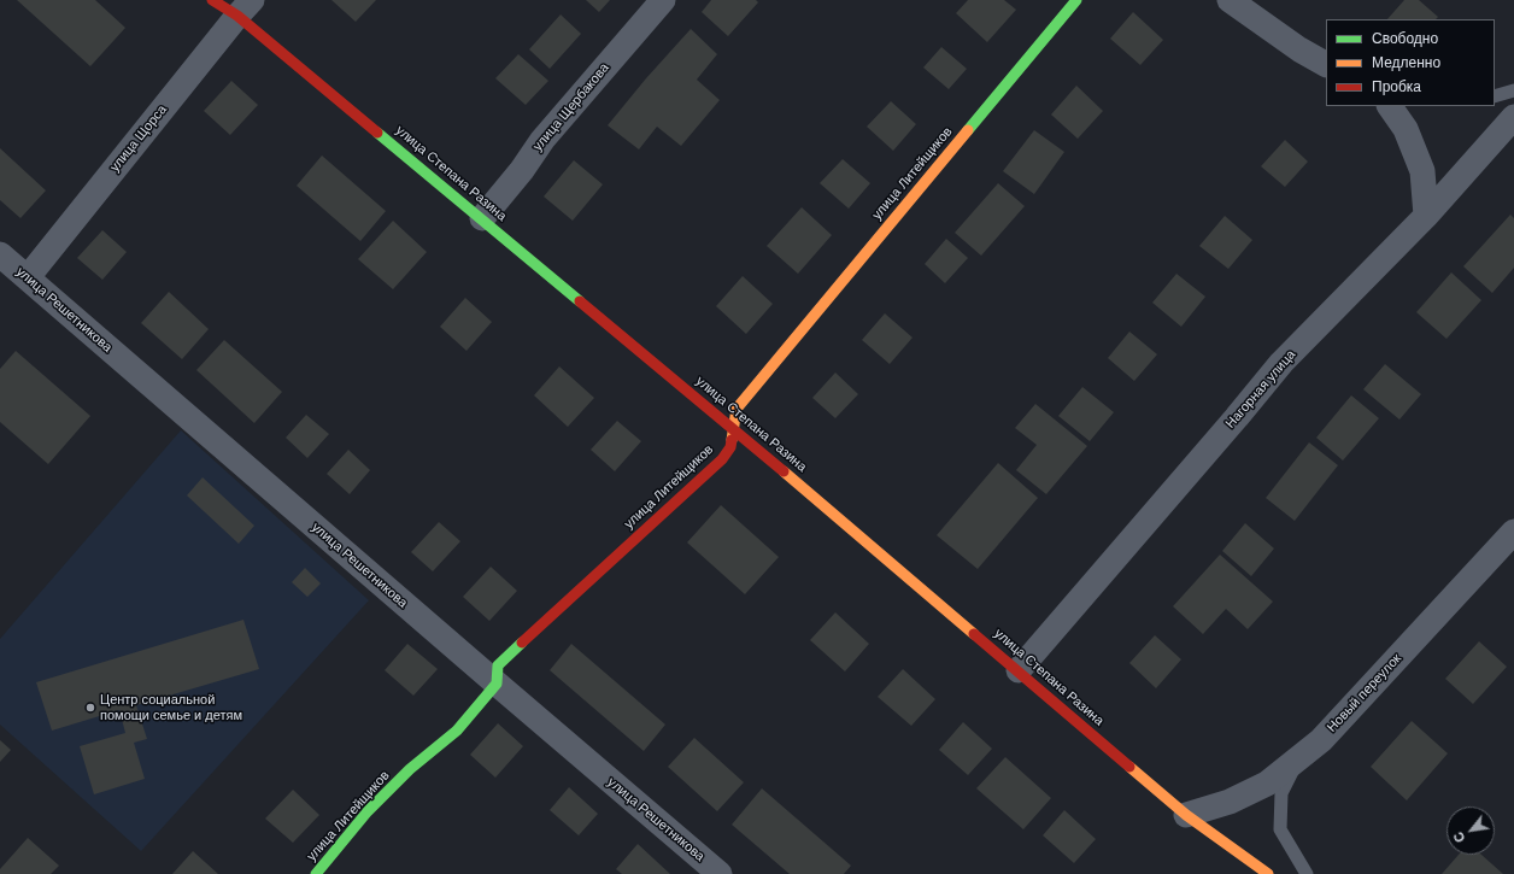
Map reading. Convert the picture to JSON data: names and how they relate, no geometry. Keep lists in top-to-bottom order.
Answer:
{
  "streets": {
    "street": [
      "улица Щербакова",
      "улица Щорса",
      "улица Степана Разина",
      "улица Литейщиков",
      "улица Решетникова",
      "Нагорная улица",
      "Новый переулок"
    ]
  },
  "crossings": [
    ["улица Щербакова", "улица Степана Разина"],
    ["улица Щорса", "улица Степана Разина"],
    ["улица Щорса", "улица Решетникова"],
    ["улица Степана Разина", "улица Литейщиков"],
    ["улица Степана Разина", "Нагорная улица"],
    ["улица Степана Разина", "Новый переулок"],
    ["улица Литейщиков", "улица Решетникова"]
  ],
  "places": ["Центр социальной помощи семье и детям"],
  "legend": ["Свободно", "Медленно", "Пробка"],
  "north": "bottom left"
}
